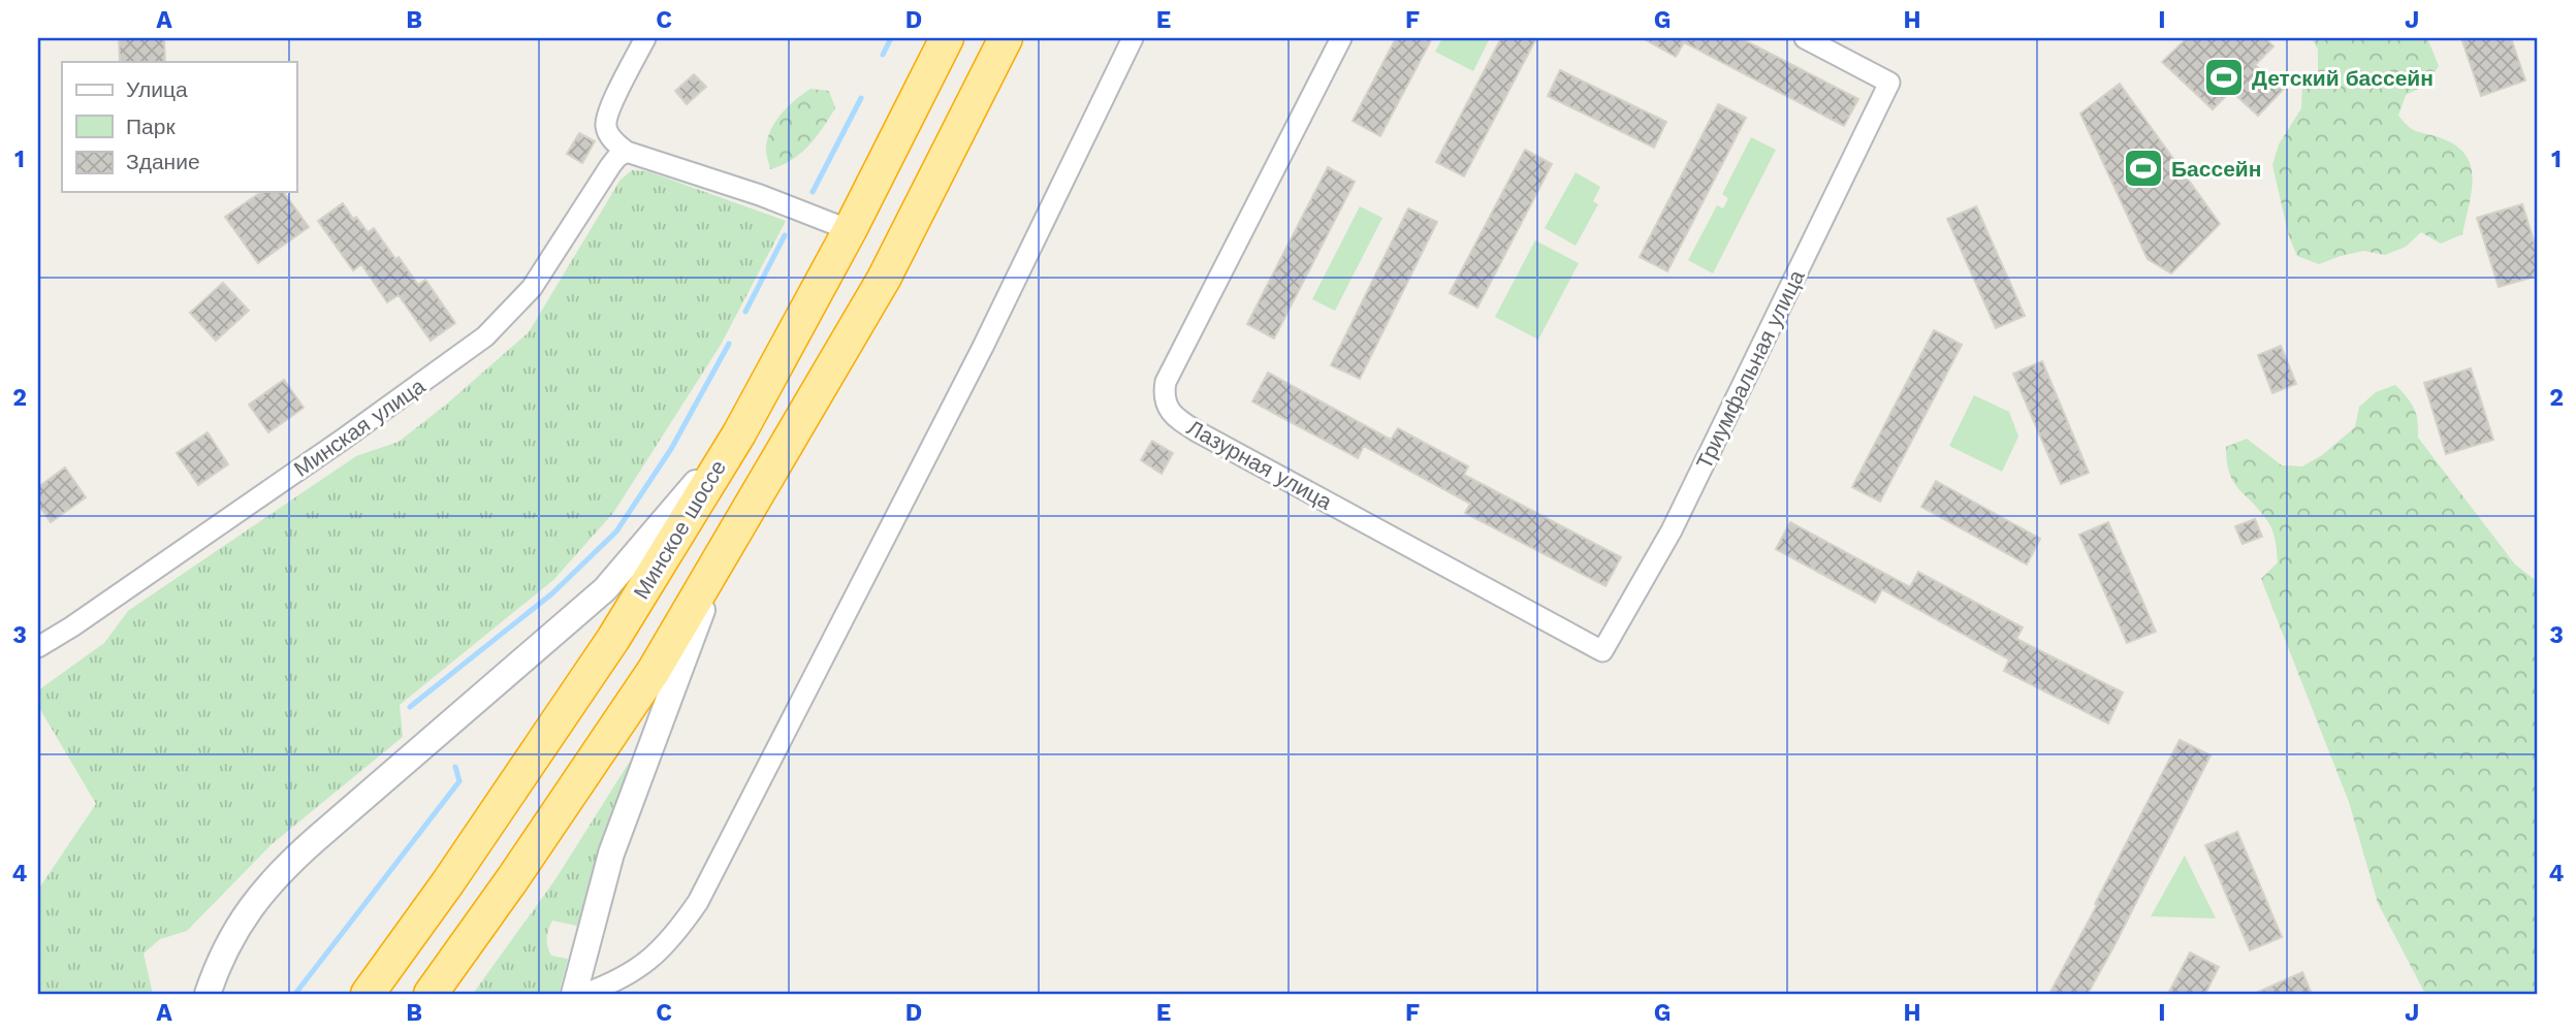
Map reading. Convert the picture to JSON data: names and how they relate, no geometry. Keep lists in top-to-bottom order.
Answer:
{
  "streets": {
    "highway": ["Минское шоссе"],
    "street": ["Триумфальная улица", "Минская улица", "Лазурная улица"]
  },
  "crossings": [
    ["Триумфальная улица", "Лазурная улица"]
  ],
  "places": {
    "sports": ["Детский бассейн", "Бассейн"]
  },
  "legend": ["Улица", "Парк", "Здание"],
  "grid": {
    "columns": [
      "A",
      "B",
      "C",
      "D",
      "E",
      "F",
      "G",
      "H",
      "I",
      "J"
    ],
    "rows": [
      "1",
      "2",
      "3",
      "4"
    ]
  }
}
